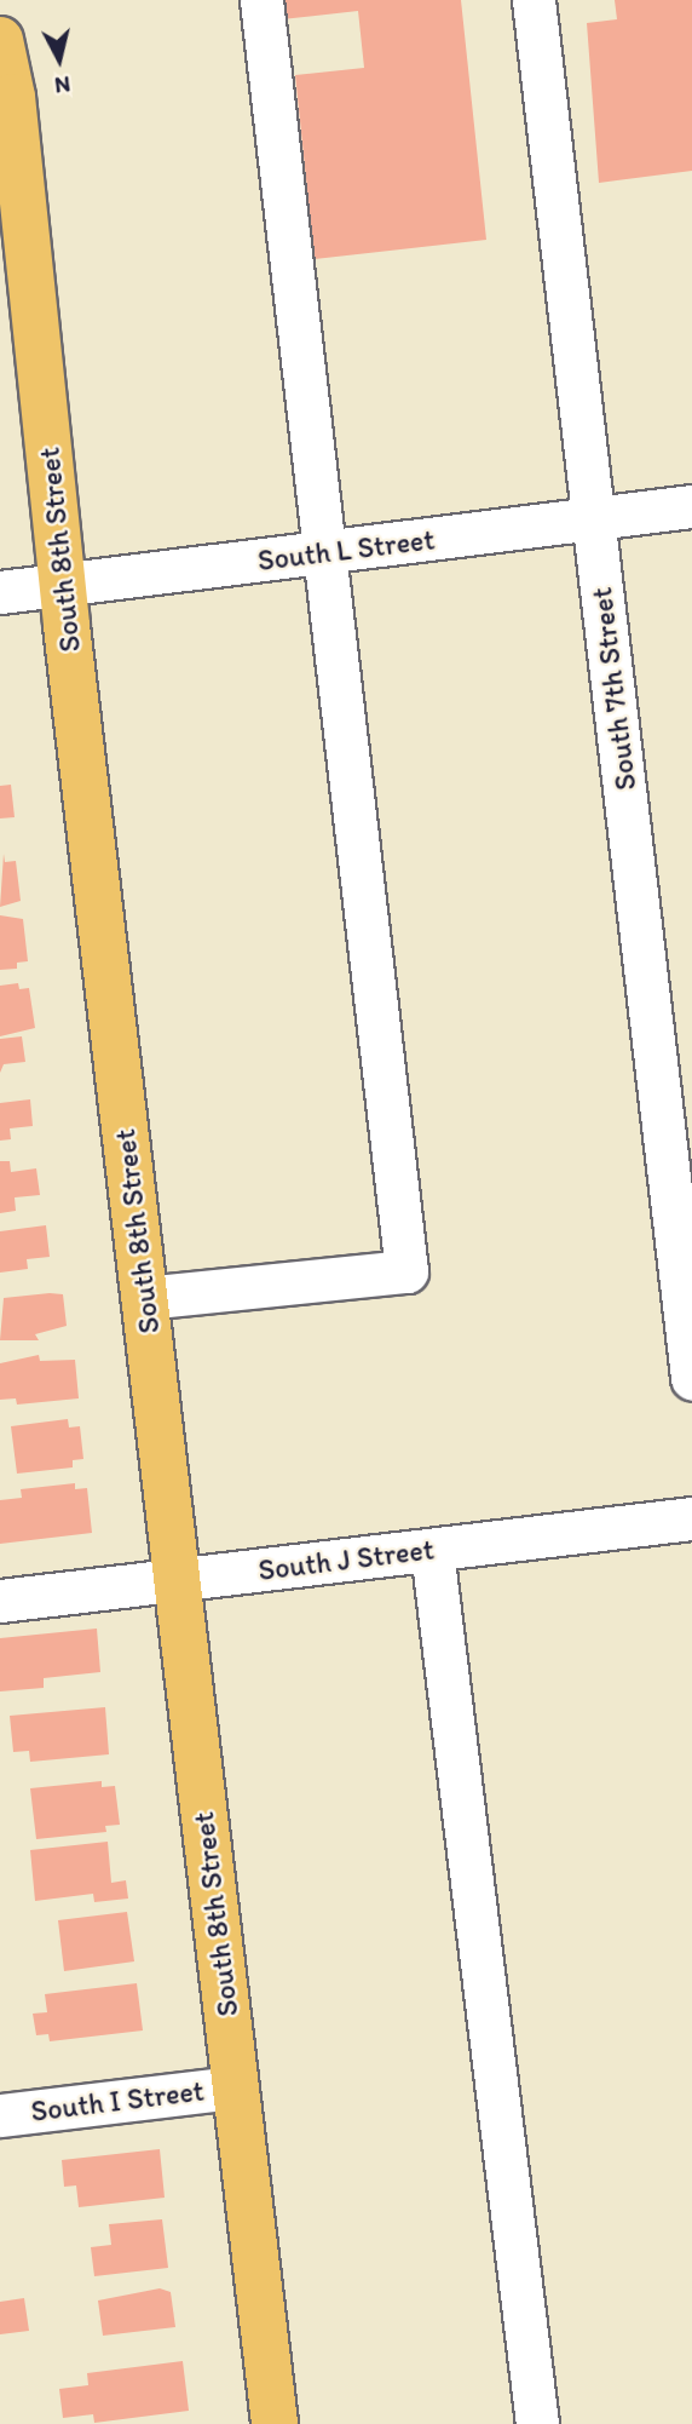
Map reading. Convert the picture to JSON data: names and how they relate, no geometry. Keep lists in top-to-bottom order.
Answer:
{
  "streets": {
    "highway": ["South 8th Street"],
    "street": [
      "South L Street",
      "South 7th Street",
      "South J Street",
      "South I Street"
    ]
  },
  "crossings": [
    ["South 8th Street", "South L Street"],
    ["South 8th Street", "South J Street"],
    ["South 8th Street", "South I Street"],
    ["South L Street", "South 7th Street"]
  ],
  "north": "bottom"
}
